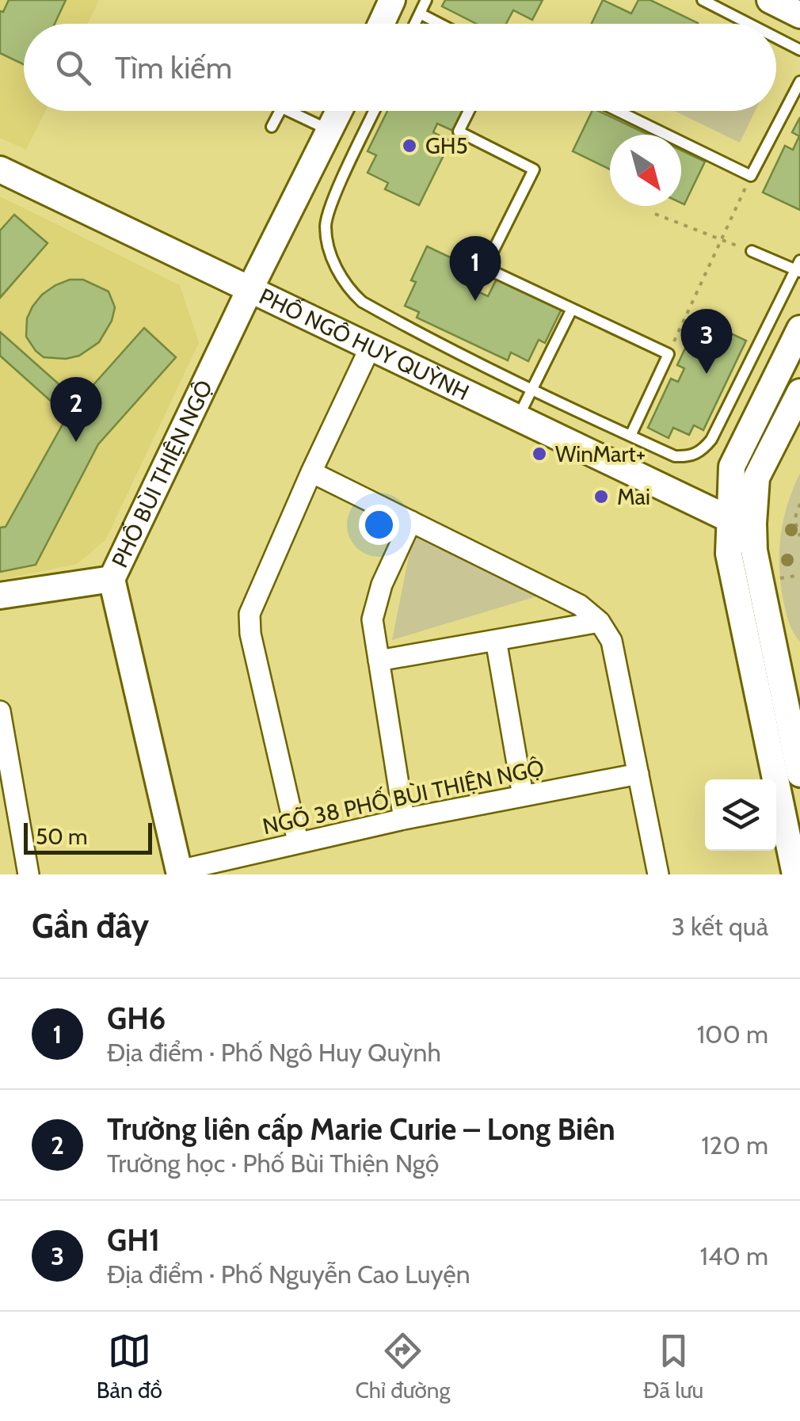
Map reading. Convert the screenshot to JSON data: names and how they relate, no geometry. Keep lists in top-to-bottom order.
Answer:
{
  "streets": {
    "street": ["PHỐ NGÔ HUY QUỲNH", "PHỐ BÙI THIỆN NGỘ", "NGÕ 38 PHỐ BÙI THIỆN NGỘ"]
  },
  "crossings": [
    ["PHỐ NGÔ HUY QUỲNH", "PHỐ BÙI THIỆN NGỘ"],
    ["PHỐ BÙI THIỆN NGỘ", "NGÕ 38 PHỐ BÙI THIỆN NGỘ"]
  ],
  "places": ["GH5", "WinMart+", "Mai"],
  "scale_bar": "50 m",
  "north": "bottom right",
  "page": {
    "search": "Tìm kiếm",
    "pins": ["1", "3", "2"],
    "scale": "50 m",
    "heading": ["Gần đây", "3 kết quả"],
    "list": [
      {
        "mark": "1",
        "name": "GH6",
        "note": "Địa điểm · Phố Ngô Huy Quỳnh",
        "value": "100 m"
      },
      {
        "mark": "2",
        "name": "Trường liên cấp Marie Curie – Long Biên",
        "note": "Trường học · Phố Bùi Thiện Ngộ",
        "value": "120 m"
      },
      {
        "mark": "3",
        "name": "GH1",
        "note": "Địa điểm · Phố Nguyễn Cao Luyện",
        "value": "140 m"
      }
    ],
    "nav": ["Bản đồ", "Chỉ đường", "Đã lưu"]
  }
}
